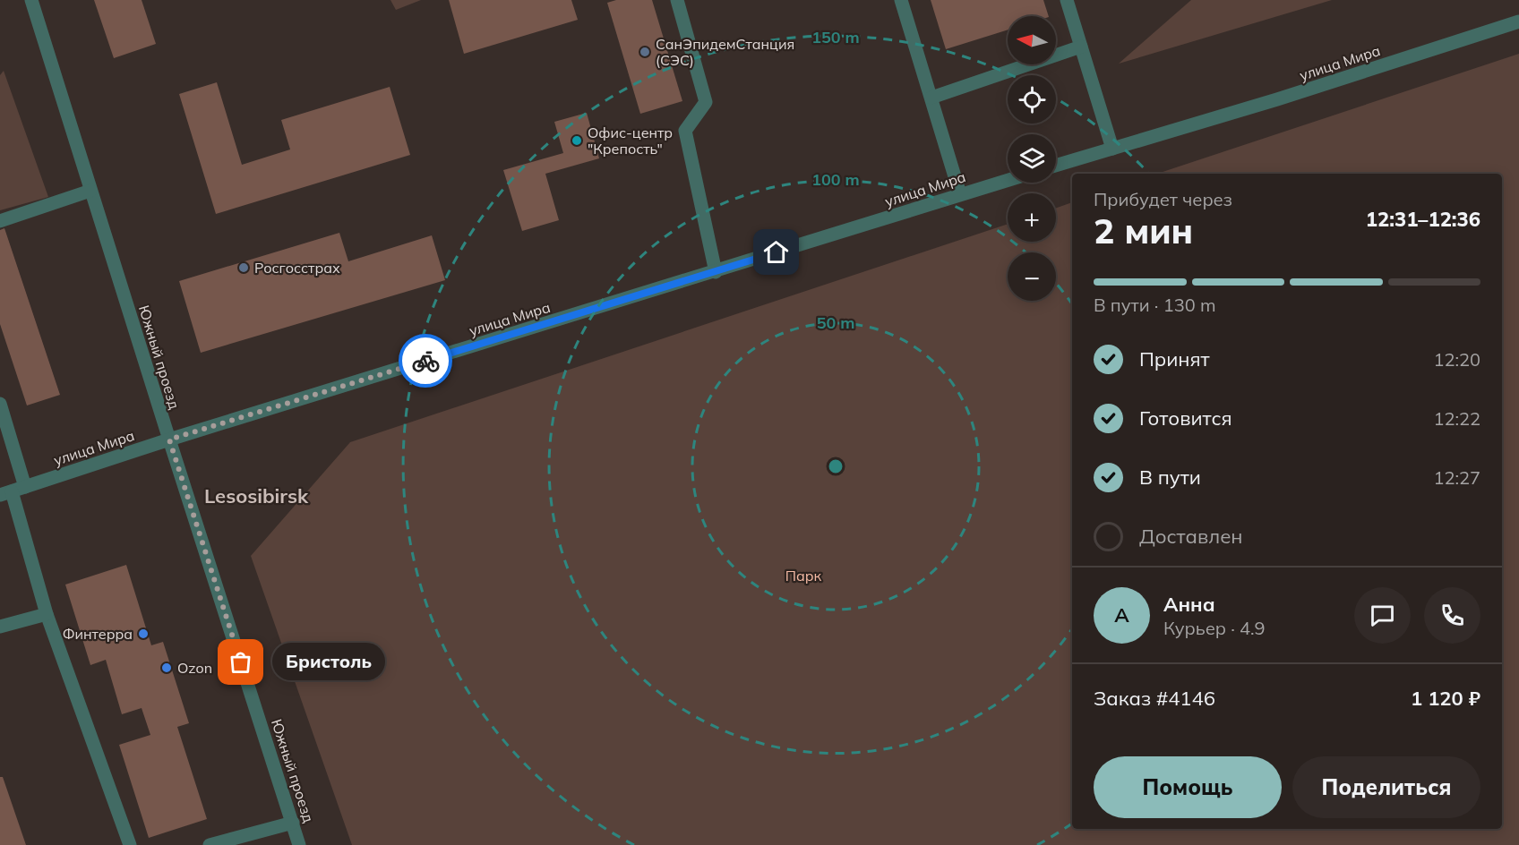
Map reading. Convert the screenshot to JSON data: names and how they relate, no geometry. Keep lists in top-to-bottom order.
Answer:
{
  "streets": {
    "street": ["улица Мира", "Южный проезд"]
  },
  "crossings": [
    ["улица Мира", "Южный проезд"]
  ],
  "districts": ["Lesosibirsk"],
  "parks": ["Парк"],
  "places": [
    "СанЭпидемСтанция (СЭС)",
    "Офис-центр \"Крепость\"",
    "Росгосстрах",
    "Финтерра",
    "Бристоль",
    "Ozon"
  ],
  "north": "left",
  "page": {
    "map_buttons": ["+", "−"],
    "heading": ["2 мин", "Прибудет через", "12:31–12:36"],
    "panel": [
      "Анна",
      "Курьер · 4.9",
      "Заказ #4146",
      "1 120 ₽"
    ],
    "bar": "В пути · 130 m",
    "list": [
      ["Принят", "12:20"],
      ["Готовится", "12:22"],
      ["В пути", "12:27"],
      "Доставлен"
    ],
    "round": "А",
    "bubble": "Бристоль",
    "buttons": ["Помощь", "Поделиться"]
  },
  "rings": ["150 m", "100 m", "50 m"]
}
